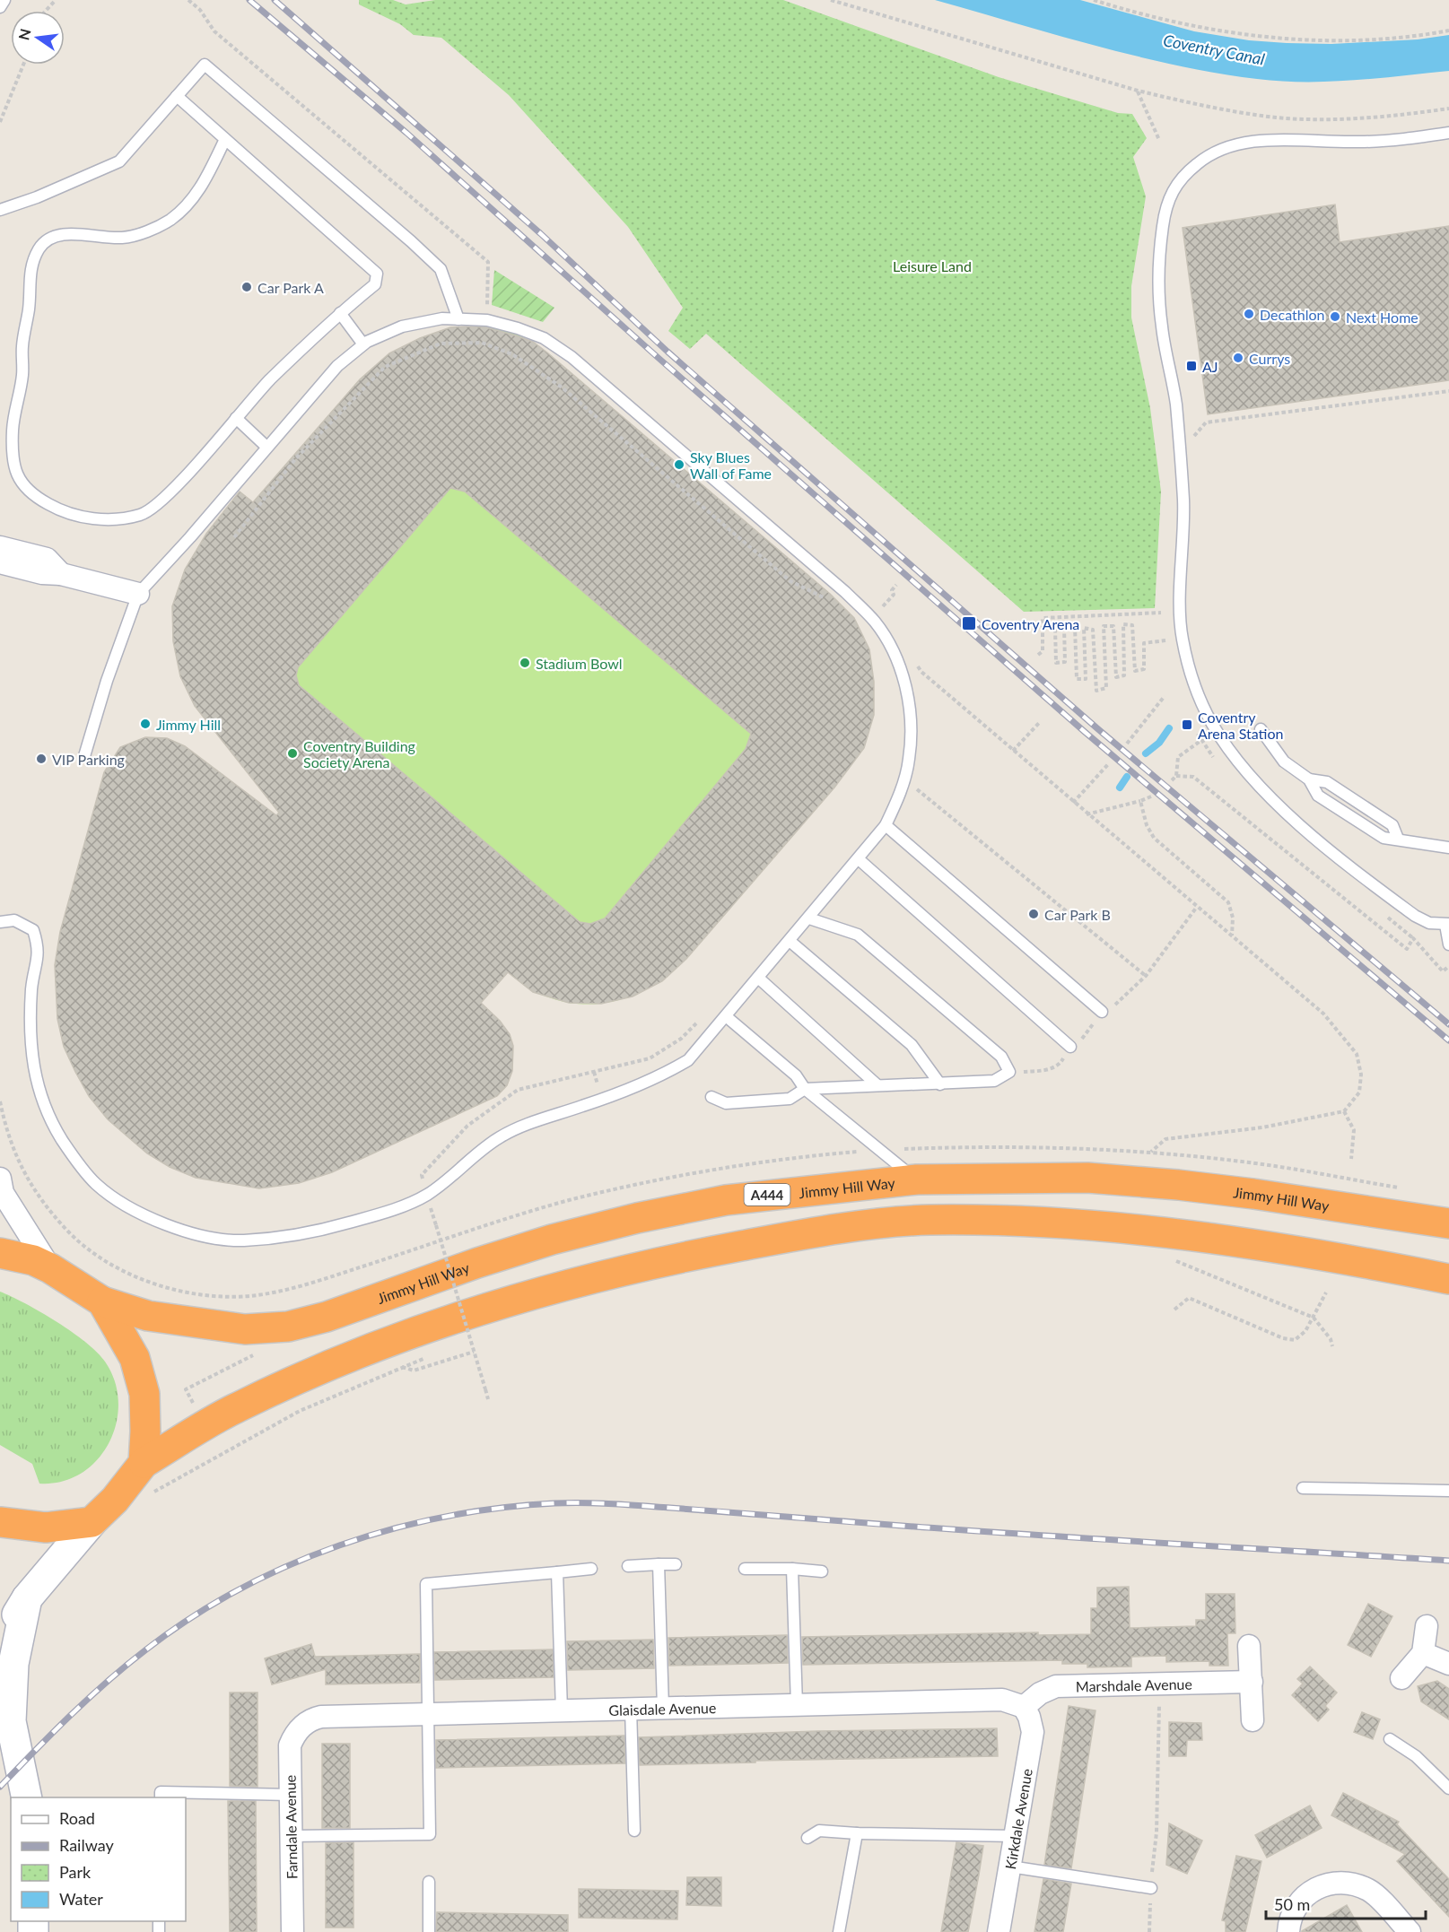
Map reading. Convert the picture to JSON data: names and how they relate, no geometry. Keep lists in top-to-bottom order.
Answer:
{
  "streets": {
    "highway": ["Jimmy Hill Way", "A444"],
    "street": [
      "Marshdale Avenue",
      "Glaisdale Avenue",
      "Kirkdale Avenue",
      "Farndale Avenue"
    ]
  },
  "crossings": [
    ["Marshdale Avenue", "Glaisdale Avenue"],
    ["Marshdale Avenue", "Kirkdale Avenue"],
    ["Glaisdale Avenue", "Kirkdale Avenue"],
    ["Glaisdale Avenue", "Farndale Avenue"]
  ],
  "water": ["Coventry Canal"],
  "parks": ["Leisure Land"],
  "places": {
    "other": [
      "Car Park A",
      "Decathlon",
      "Next Home",
      "Currys",
      "Sky Blues Wall of Fame",
      "Stadium Bowl",
      "Jimmy Hill",
      "Coventry Building Society Arena",
      "VIP Parking",
      "Car Park B"
    ],
    "transit": ["AJ", "Coventry Arena", "Coventry Arena Station"]
  },
  "legend": [
    "Road",
    "Railway",
    "Park",
    "Water"
  ],
  "scale_bar": "50 m",
  "north": "left"
}
